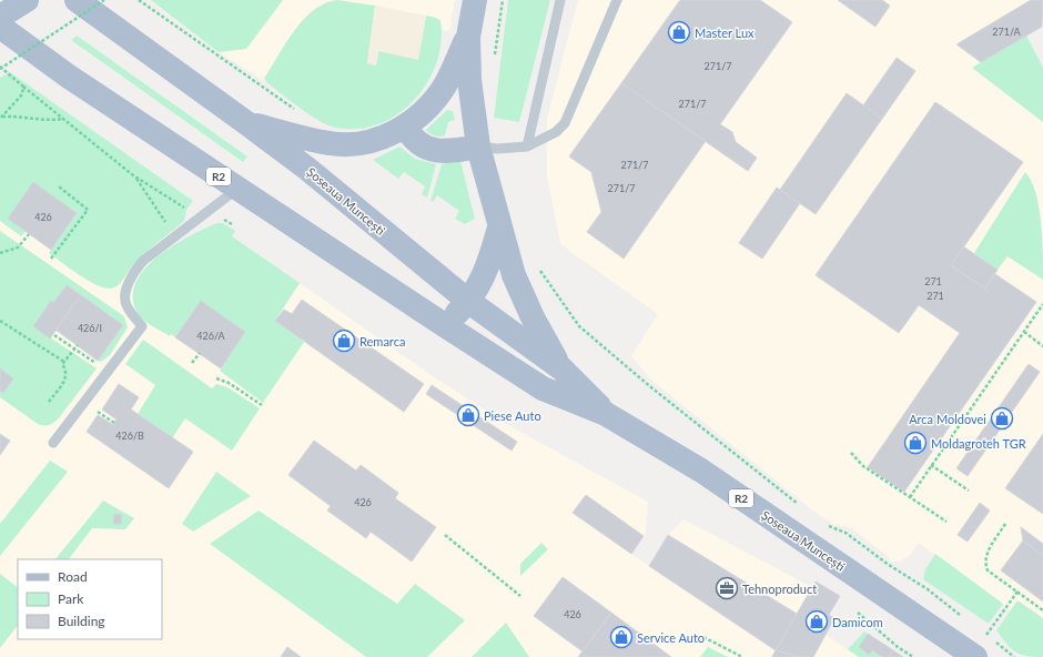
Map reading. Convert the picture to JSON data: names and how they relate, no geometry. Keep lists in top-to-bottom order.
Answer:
{
  "streets": {
    "main road": ["R2", "Șoseaua Muncești"]
  },
  "places": {
    "shop": [
      "Master Lux",
      "Remarca",
      "Piese Auto",
      "Arca Moldovei",
      "Moldagroteh TGR",
      "Damicom",
      "Service Auto"
    ],
    "office": ["Tehnoproduct"]
  },
  "house_numbers": [
    "271/A",
    "271/7",
    "271/7",
    "271/7",
    "271/7",
    "426",
    "271",
    "271",
    "426/I",
    "426/A",
    "426/B",
    "426",
    "426"
  ],
  "legend": ["Road", "Park", "Building"]
}
